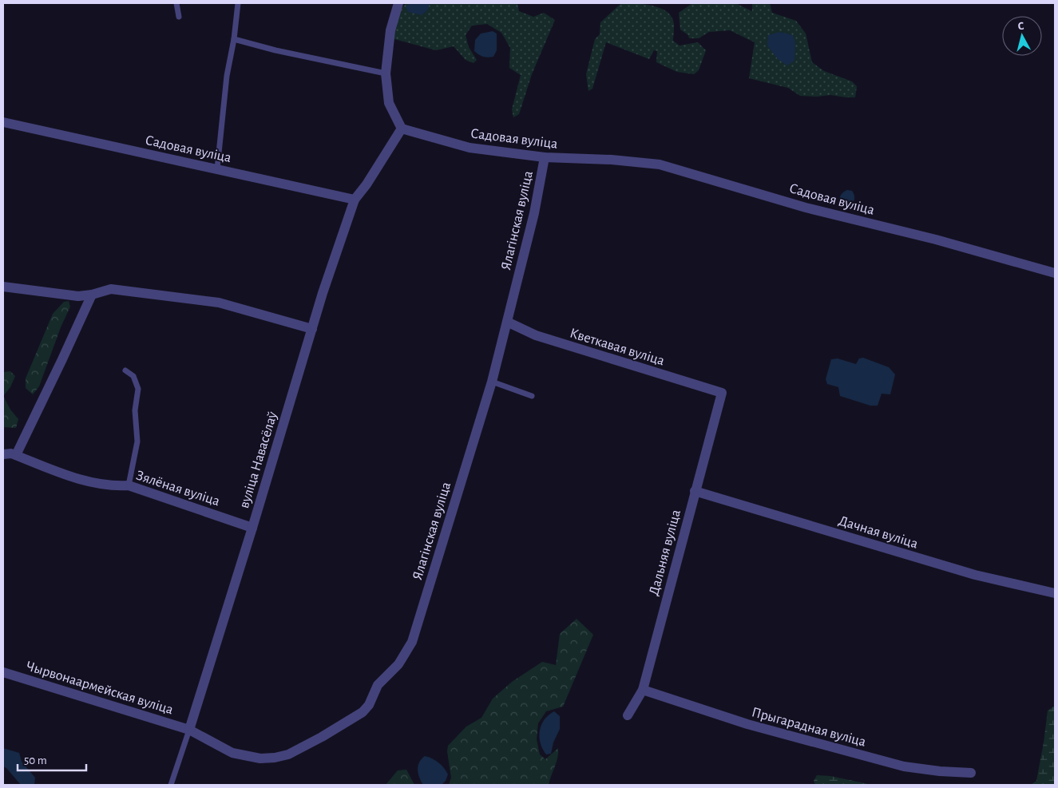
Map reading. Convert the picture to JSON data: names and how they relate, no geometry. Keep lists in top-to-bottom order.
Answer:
{
  "streets": {
    "street": [
      "Садовая вуліца",
      "Ялагінская вуліца",
      "Кветкавая вуліца",
      "вуліца Навасёлаў",
      "Зялёная вуліца",
      "Дачная вуліца",
      "Дальняя вуліца",
      "Чырвонаармейская вуліца",
      "Прыгарадная вуліца"
    ]
  },
  "crossings": [
    ["Садовая вуліца", "Ялагінская вуліца"],
    ["Садовая вуліца", "вуліца Навасёлаў"],
    ["Ялагінская вуліца", "Кветкавая вуліца"],
    ["Ялагінская вуліца", "вуліца Навасёлаў"],
    ["Ялагінская вуліца", "Чырвонаармейская вуліца"],
    ["Кветкавая вуліца", "Дальняя вуліца"],
    ["вуліца Навасёлаў", "Зялёная вуліца"],
    ["вуліца Навасёлаў", "Чырвонаармейская вуліца"],
    ["Дачная вуліца", "Дальняя вуліца"],
    ["Дальняя вуліца", "Прыгарадная вуліца"]
  ],
  "scale_bar": "50 m",
  "north": "top"
}
